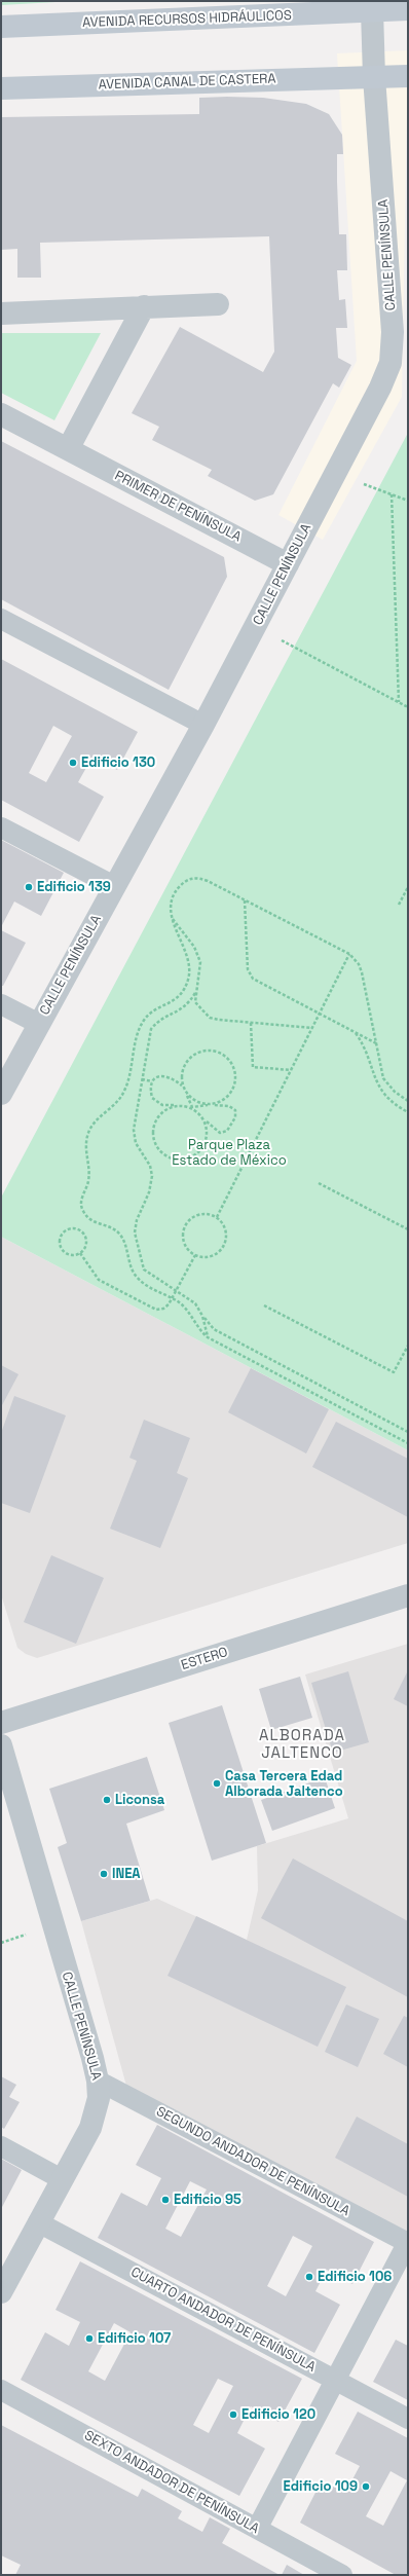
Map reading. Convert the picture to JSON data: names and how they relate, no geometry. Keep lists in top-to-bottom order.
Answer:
{
  "streets": {
    "main road": ["AVENIDA RECURSOS HIDRÁULICOS", "AVENIDA CANAL DE CASTERA"],
    "street": [
      "CALLE PENÍNSULA",
      "PRIMER DE PENÍNSULA",
      "ESTERO",
      "SEGUNDO ANDADOR DE PENÍNSULA",
      "CUARTO ANDADOR DE PENÍNSULA",
      "SEXTO ANDADOR DE PENÍNSULA"
    ]
  },
  "crossings": [
    ["AVENIDA RECURSOS HIDRÁULICOS", "CALLE PENÍNSULA"],
    ["AVENIDA CANAL DE CASTERA", "CALLE PENÍNSULA"],
    ["CALLE PENÍNSULA", "PRIMER DE PENÍNSULA"],
    ["CALLE PENÍNSULA", "SEGUNDO ANDADOR DE PENÍNSULA"],
    ["CALLE PENÍNSULA", "CUARTO ANDADOR DE PENÍNSULA"]
  ],
  "districts": ["ALBORADA JALTENCO"],
  "parks": ["Parque Plaza Estado de México"],
  "places": [
    "Edificio 130",
    "Edificio 139",
    "Casa Tercera Edad Alborada Jaltenco",
    "Liconsa",
    "INEA",
    "Edificio 95",
    "Edificio 106",
    "Edificio 107",
    "Edificio 120",
    "Edificio 109"
  ]
}
